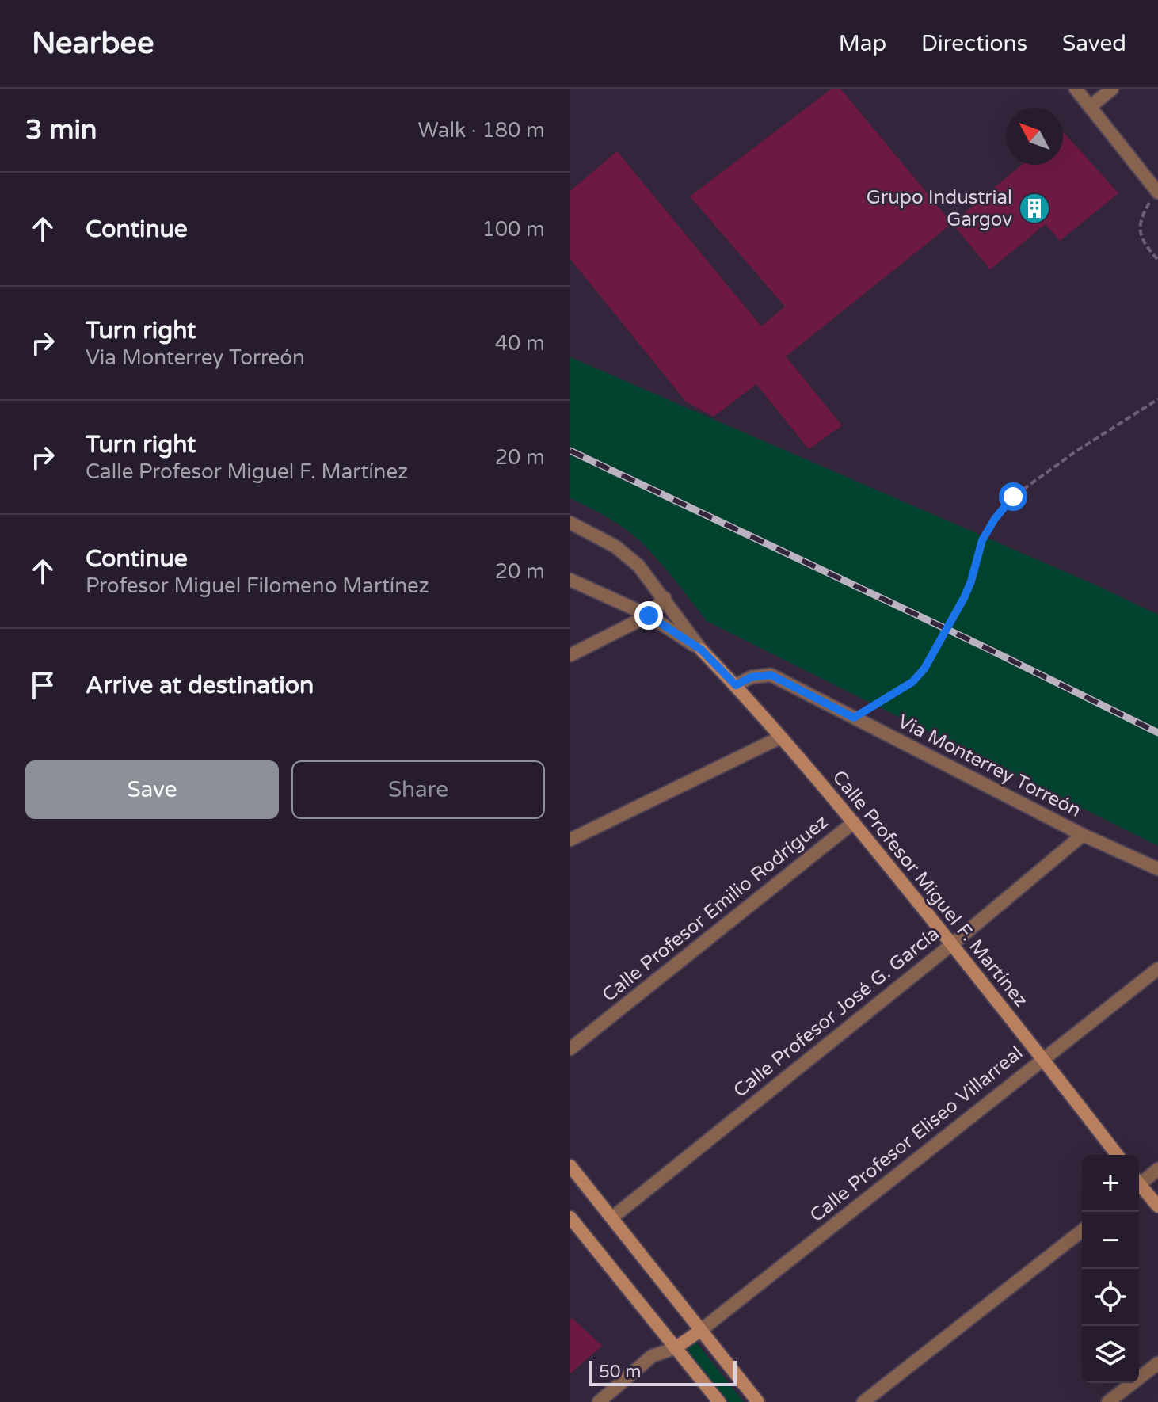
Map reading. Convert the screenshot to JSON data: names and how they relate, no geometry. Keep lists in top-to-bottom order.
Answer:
{
  "streets": {
    "street": [
      "Via Monterrey Torreón",
      "Calle Profesor Miguel F. Martínez",
      "Calle Profesor Emilio Rodríguez",
      "Calle Profesor José G. García",
      "Calle Profesor Eliseo Villarreal"
    ]
  },
  "crossings": [
    ["Via Monterrey Torreón", "Calle Profesor Miguel F. Martínez"],
    ["Via Monterrey Torreón", "Calle Profesor José G. García"],
    ["Calle Profesor Miguel F. Martínez", "Calle Profesor Emilio Rodríguez"],
    ["Calle Profesor Miguel F. Martínez", "Calle Profesor José G. García"],
    ["Calle Profesor Miguel F. Martínez", "Calle Profesor Eliseo Villarreal"]
  ],
  "places": {
    "building": ["Grupo Industrial Gargov"]
  },
  "scale_bar": "50 m",
  "north": "top left",
  "page": {
    "header": "Nearbee",
    "nav": ["Map", "Directions", "Saved"],
    "heading": ["3 min", "Walk · 180 m"],
    "list": [
      ["Continue", "100 m"],
      ["Turn right", "Via Monterrey Torreón", "40 m"],
      ["Turn right", "Calle Profesor Miguel F. Martínez", "20 m"],
      ["Continue", "Profesor Miguel Filomeno Martínez", "20 m"],
      "Arrive at destination"
    ],
    "buttons": ["Save", "Share"],
    "map_buttons": ["+", "−"],
    "scale": "50 m"
  }
}
